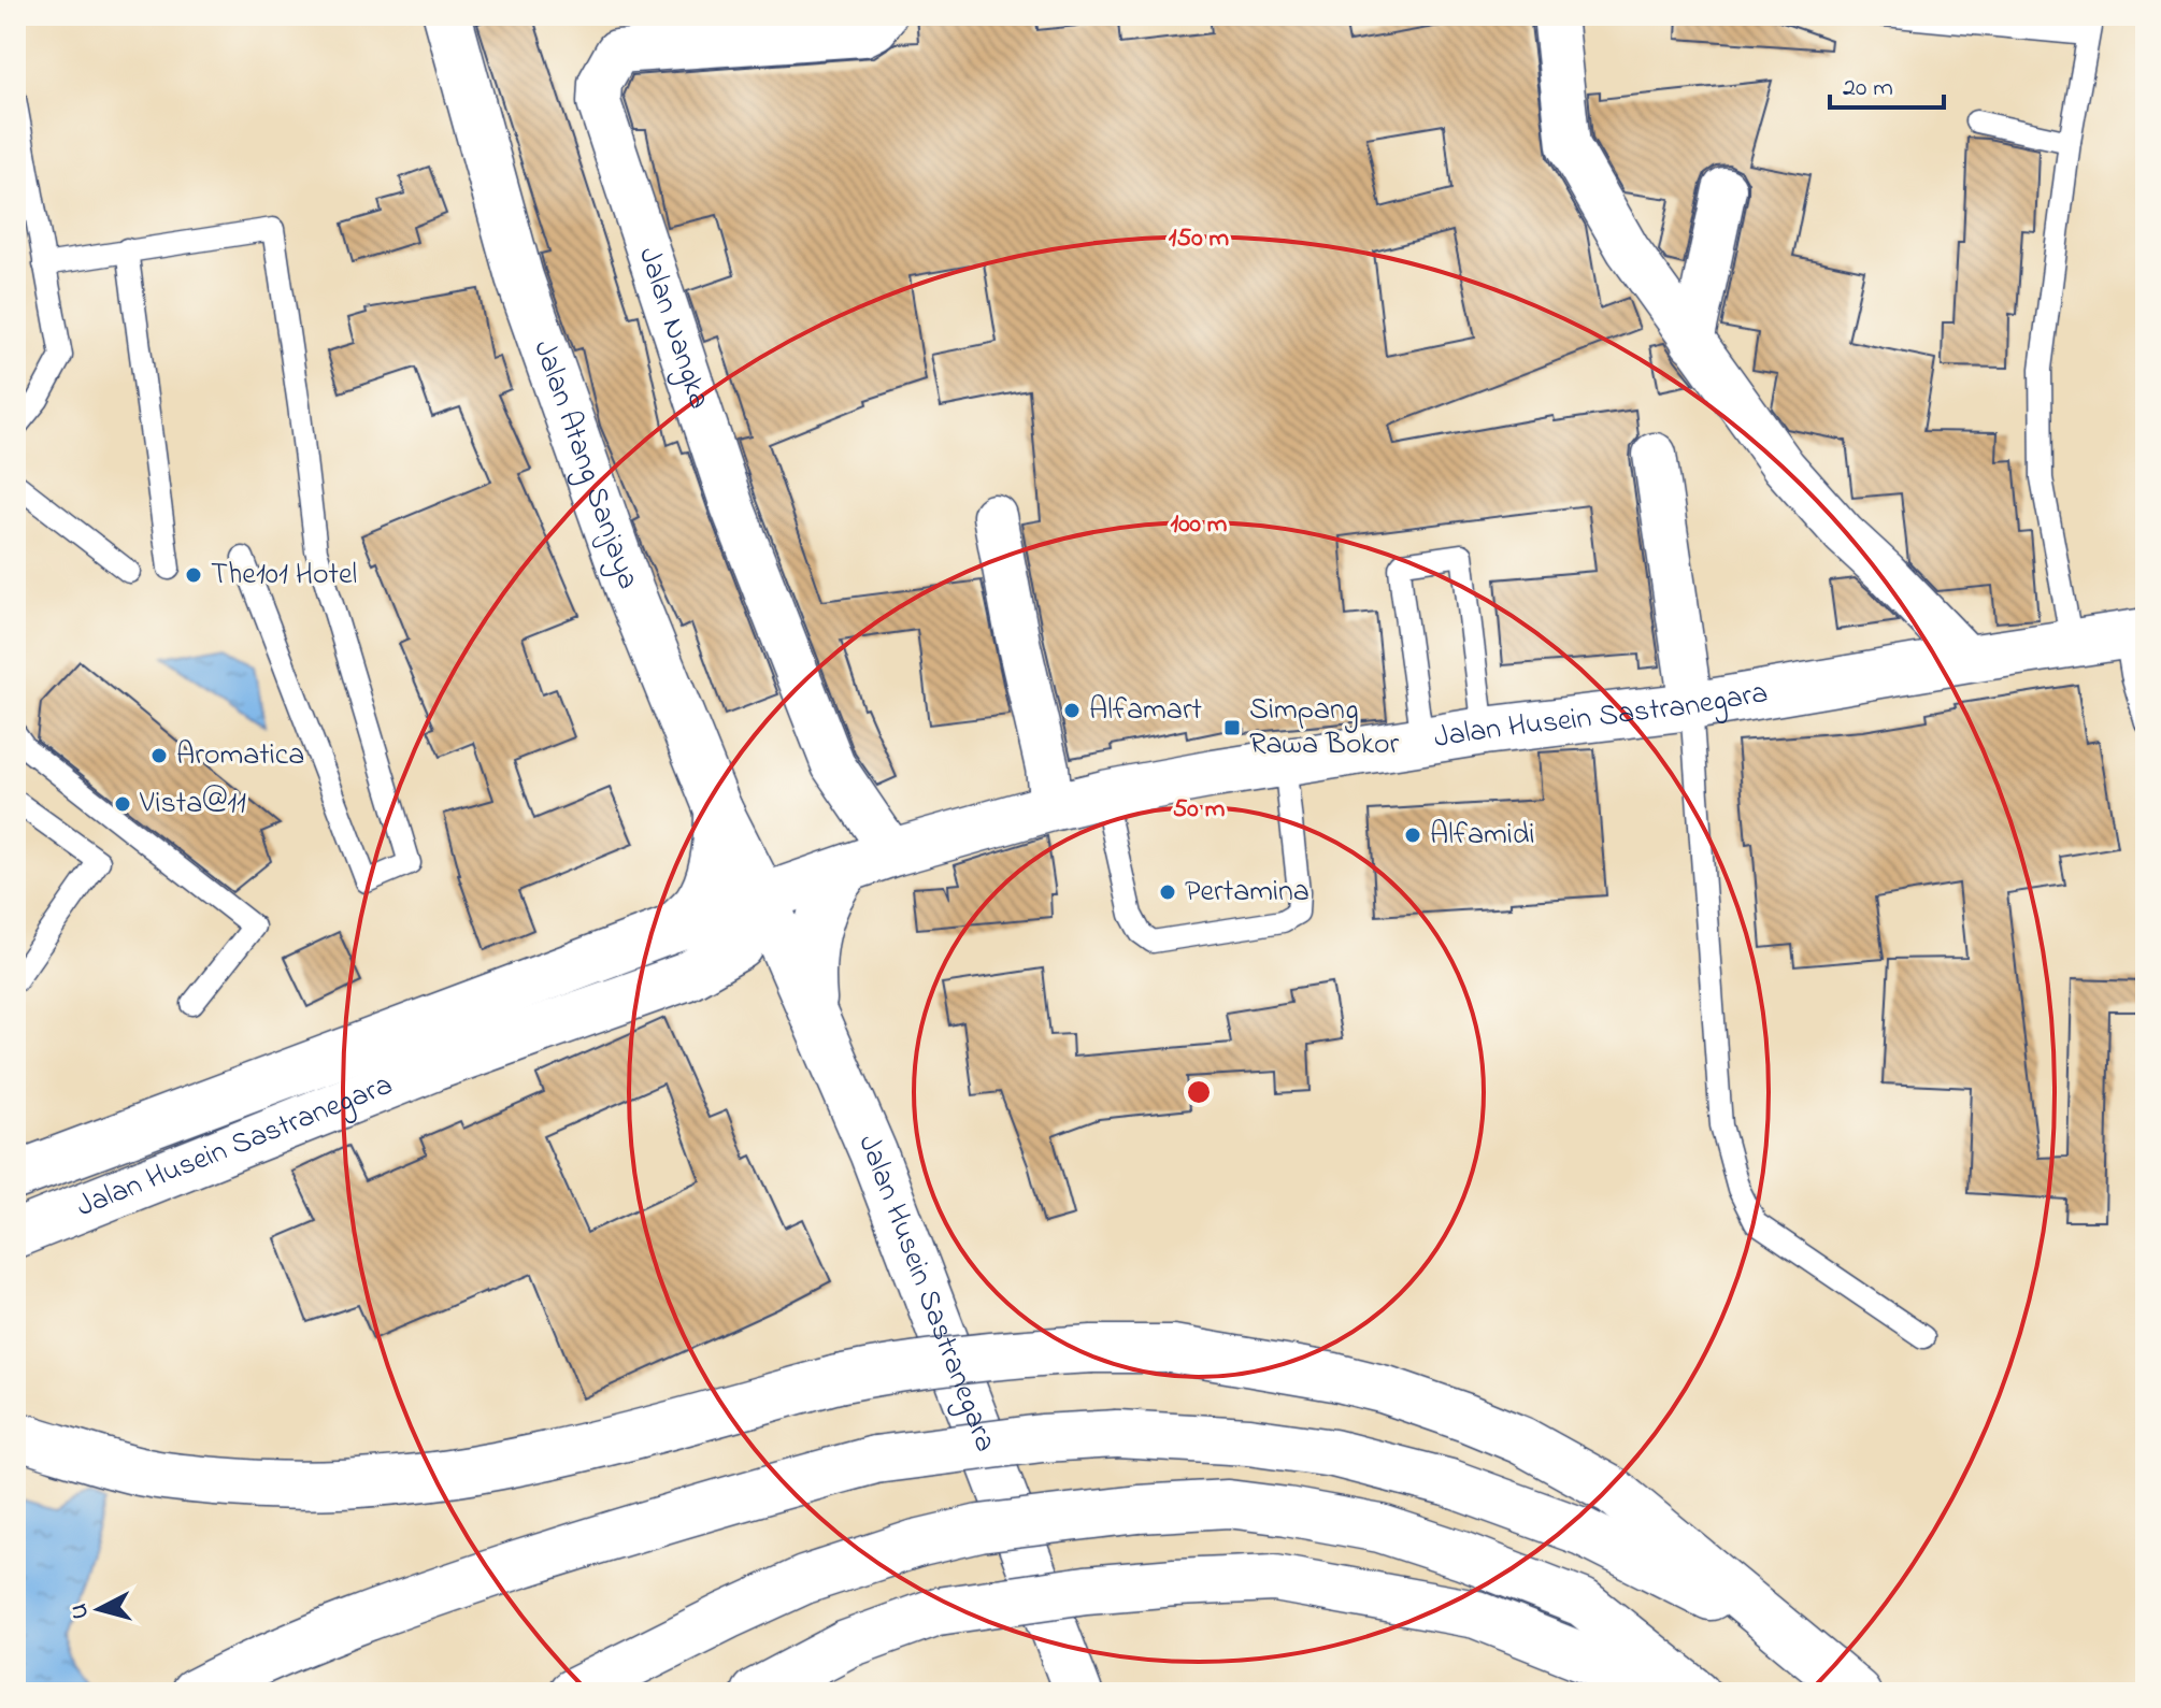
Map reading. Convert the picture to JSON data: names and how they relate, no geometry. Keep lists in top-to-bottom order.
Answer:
{
  "streets": {
    "main road": ["Jalan Atang Sanjaya", "Jalan Husein Sastranegara"],
    "street": ["Jalan Nangka"]
  },
  "crossings": [
    ["Jalan Nangka", "Jalan Husein Sastranegara"],
    ["Jalan Atang Sanjaya", "Jalan Husein Sastranegara"]
  ],
  "places": {
    "other": [
      "The101 Hotel",
      "Alfamart",
      "Aromatica",
      "Vista@11",
      "Alfamidi",
      "Pertamina"
    ],
    "transit": ["Simpang Rawa Bokor"]
  },
  "scale_bar": "20 m",
  "north": "left",
  "rings": ["150 m", "100 m", "50 m"]
}
